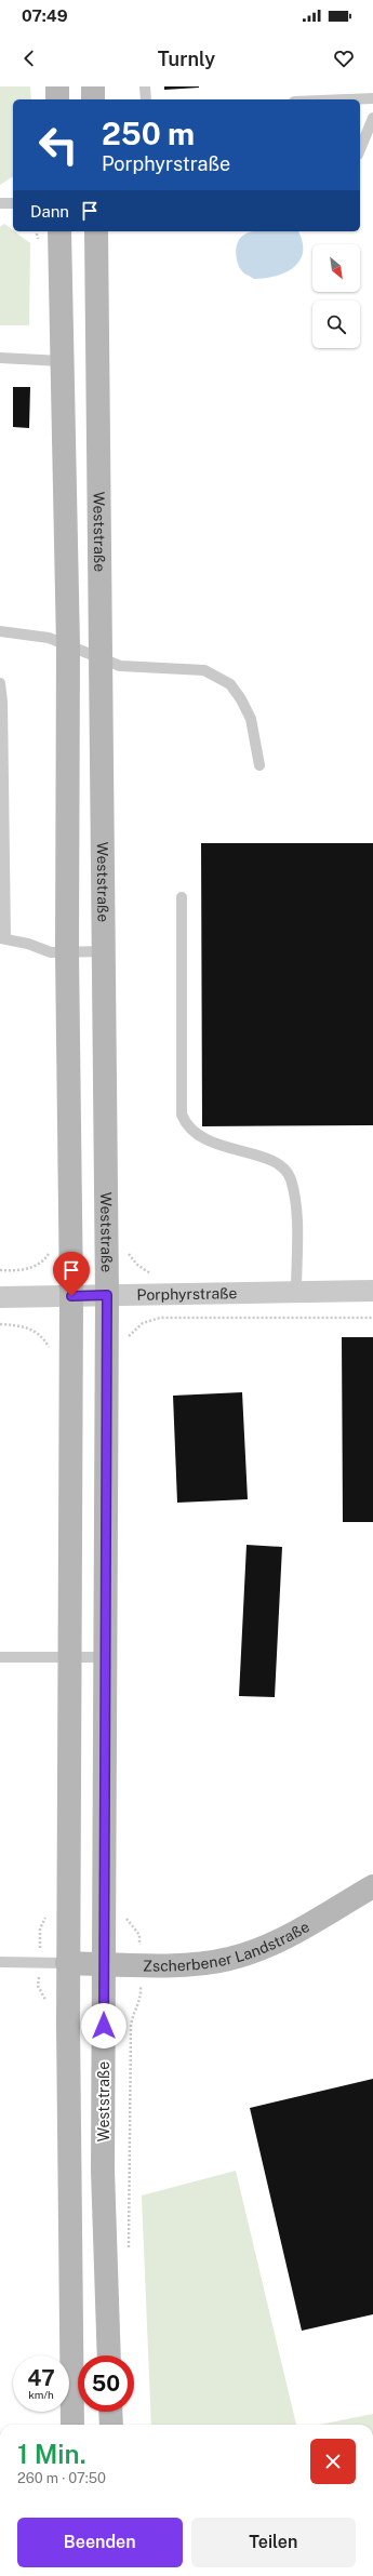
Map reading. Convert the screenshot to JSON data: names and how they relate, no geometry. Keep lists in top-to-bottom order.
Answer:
{
  "streets": {
    "main road": ["Weststraße", "Zscherbener Landstraße"],
    "street": ["Porphyrstraße"]
  },
  "crossings": [
    ["Weststraße", "Porphyrstraße"],
    ["Weststraße", "Zscherbener Landstraße"]
  ],
  "north": "bottom right",
  "page": {
    "status": "07:49",
    "header": "Turnly",
    "turn": ["250 m", "Porphyrstraße"],
    "then": "Dann",
    "speed": "47 km/h",
    "limit": "50",
    "heading": ["1 Min.", "260 m · 07:50"],
    "buttons": ["Beenden", "Teilen"]
  }
}
